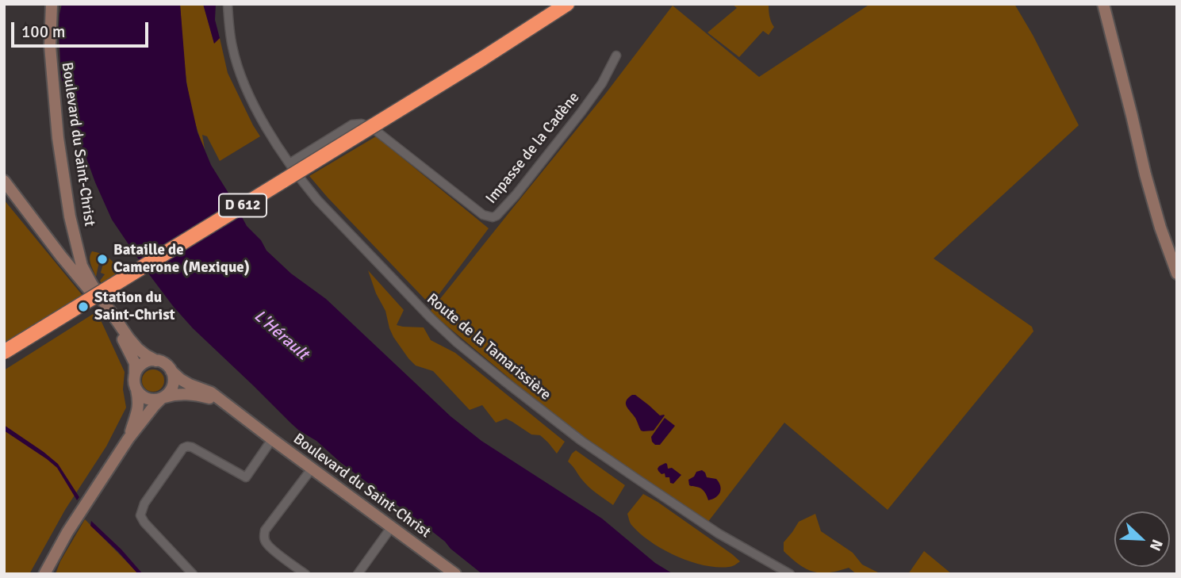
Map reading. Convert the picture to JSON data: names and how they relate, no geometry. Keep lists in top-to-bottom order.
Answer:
{
  "streets": {
    "highway": ["D 612"],
    "street": ["Boulevard du Saint-Christ", "Impasse de la Cadène", "Route de la Tamarissière"]
  },
  "crossings": [
    ["Impasse de la Cadène", "Route de la Tamarissière"]
  ],
  "water": ["L'Hérault"],
  "places": ["Bataille de Camerone (Mexique)", "Station du Saint-Christ"],
  "scale_bar": "100 m",
  "north": "bottom right"
}
